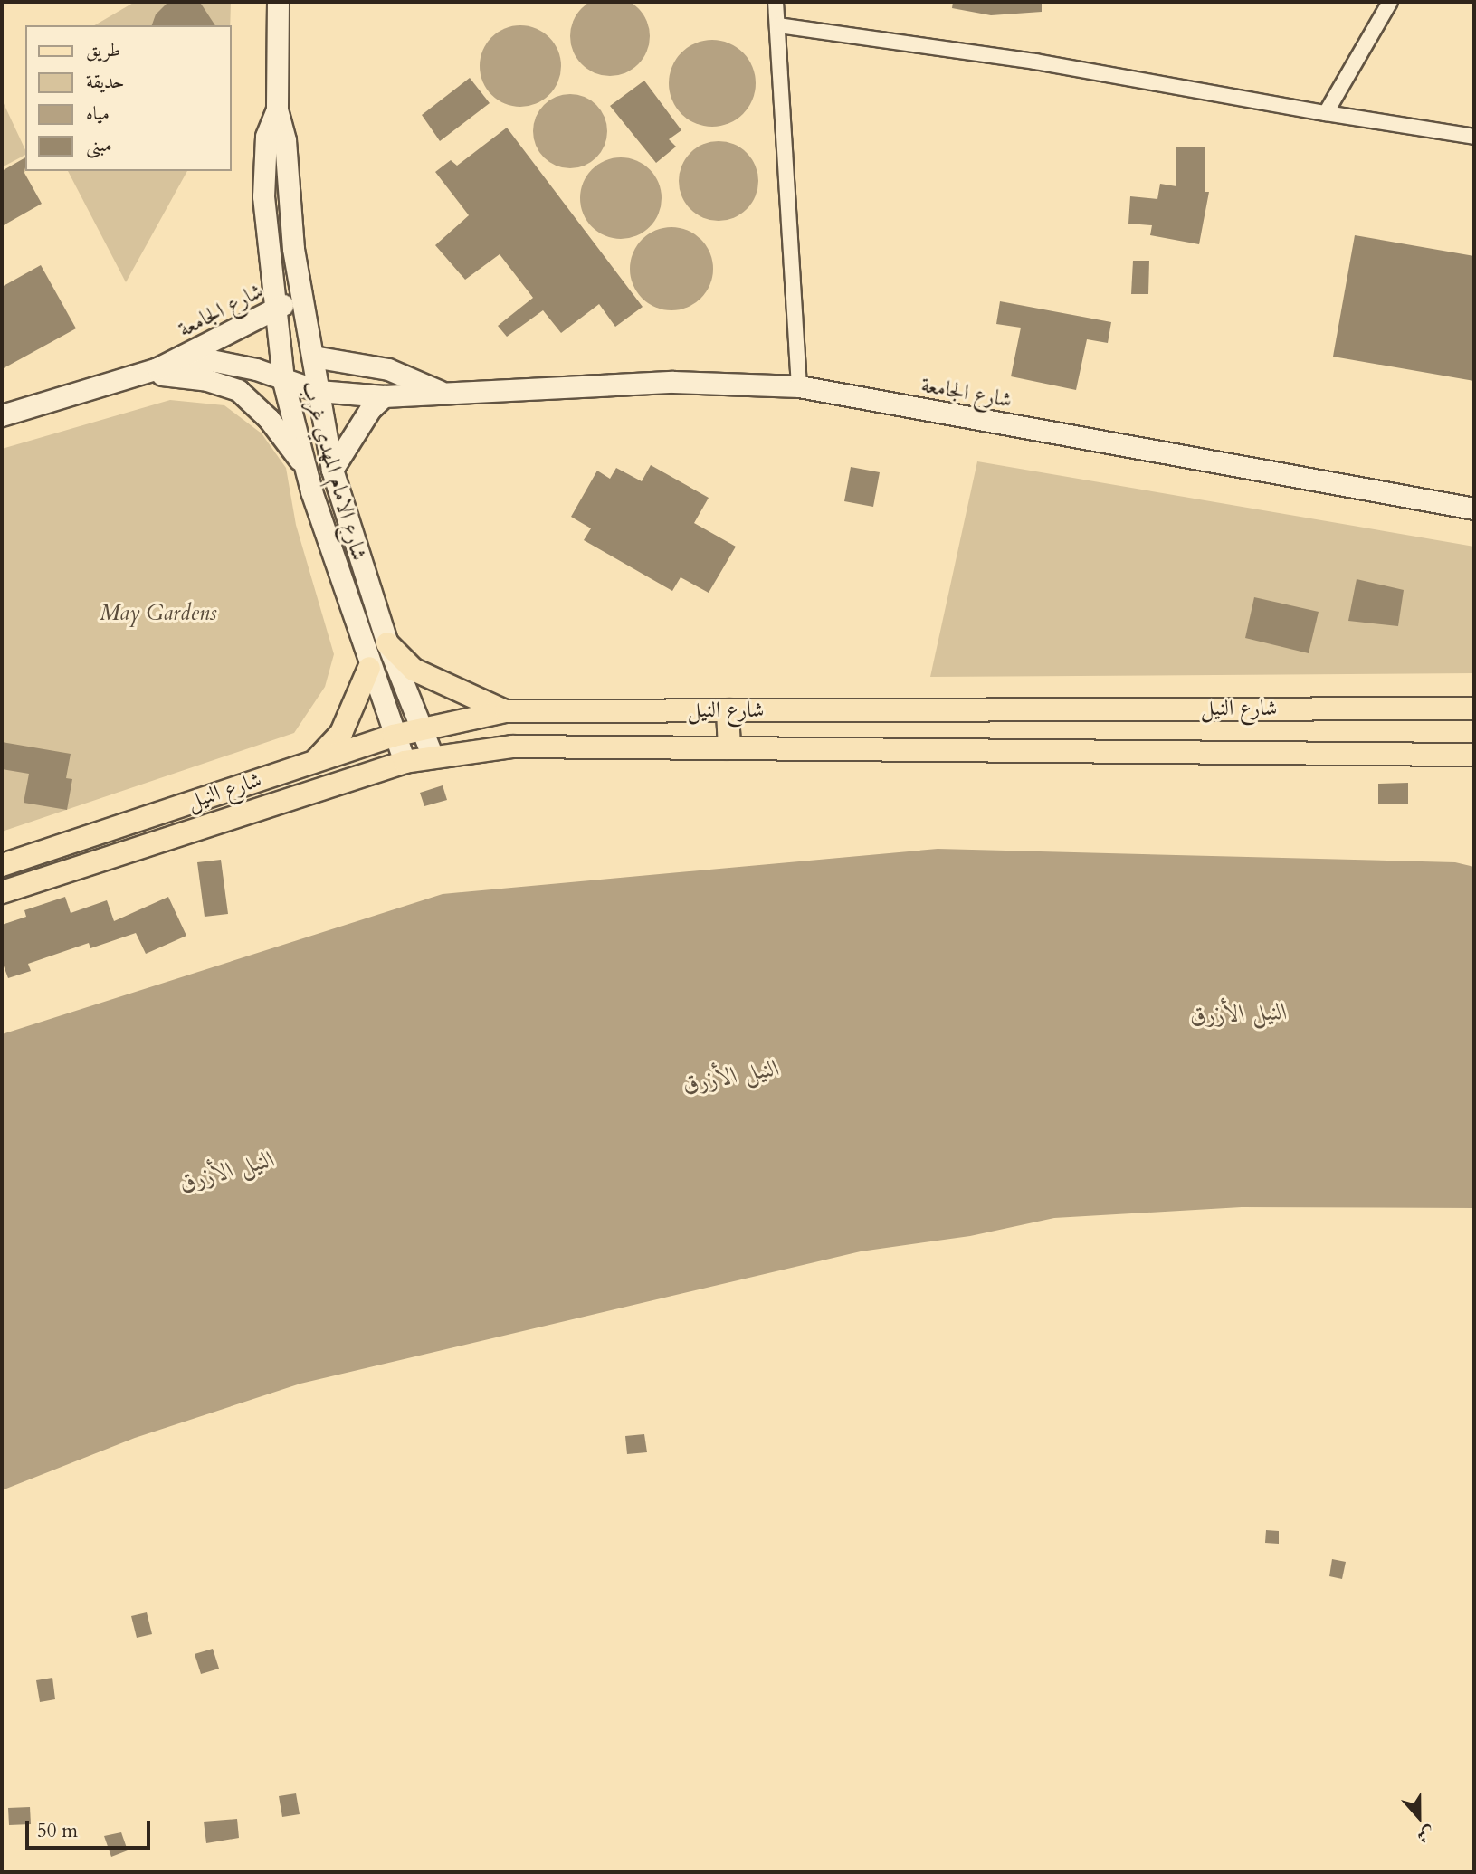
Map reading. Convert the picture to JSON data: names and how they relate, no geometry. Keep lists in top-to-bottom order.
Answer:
{
  "streets": {
    "main road": ["شارع الجامعة", "شارع الامام المهدي غرب", "شارع النيل"]
  },
  "crossings": [
    ["شارع الجامعة", "شارع الامام المهدي غرب"],
    ["شارع الامام المهدي غرب", "شارع النيل"]
  ],
  "water": ["النيل الأزرق"],
  "parks": ["May Gardens"],
  "legend": [
    "طريق",
    "حديقة",
    "مياه",
    "مبنى"
  ],
  "scale_bar": "50 m",
  "north": "bottom"
}
